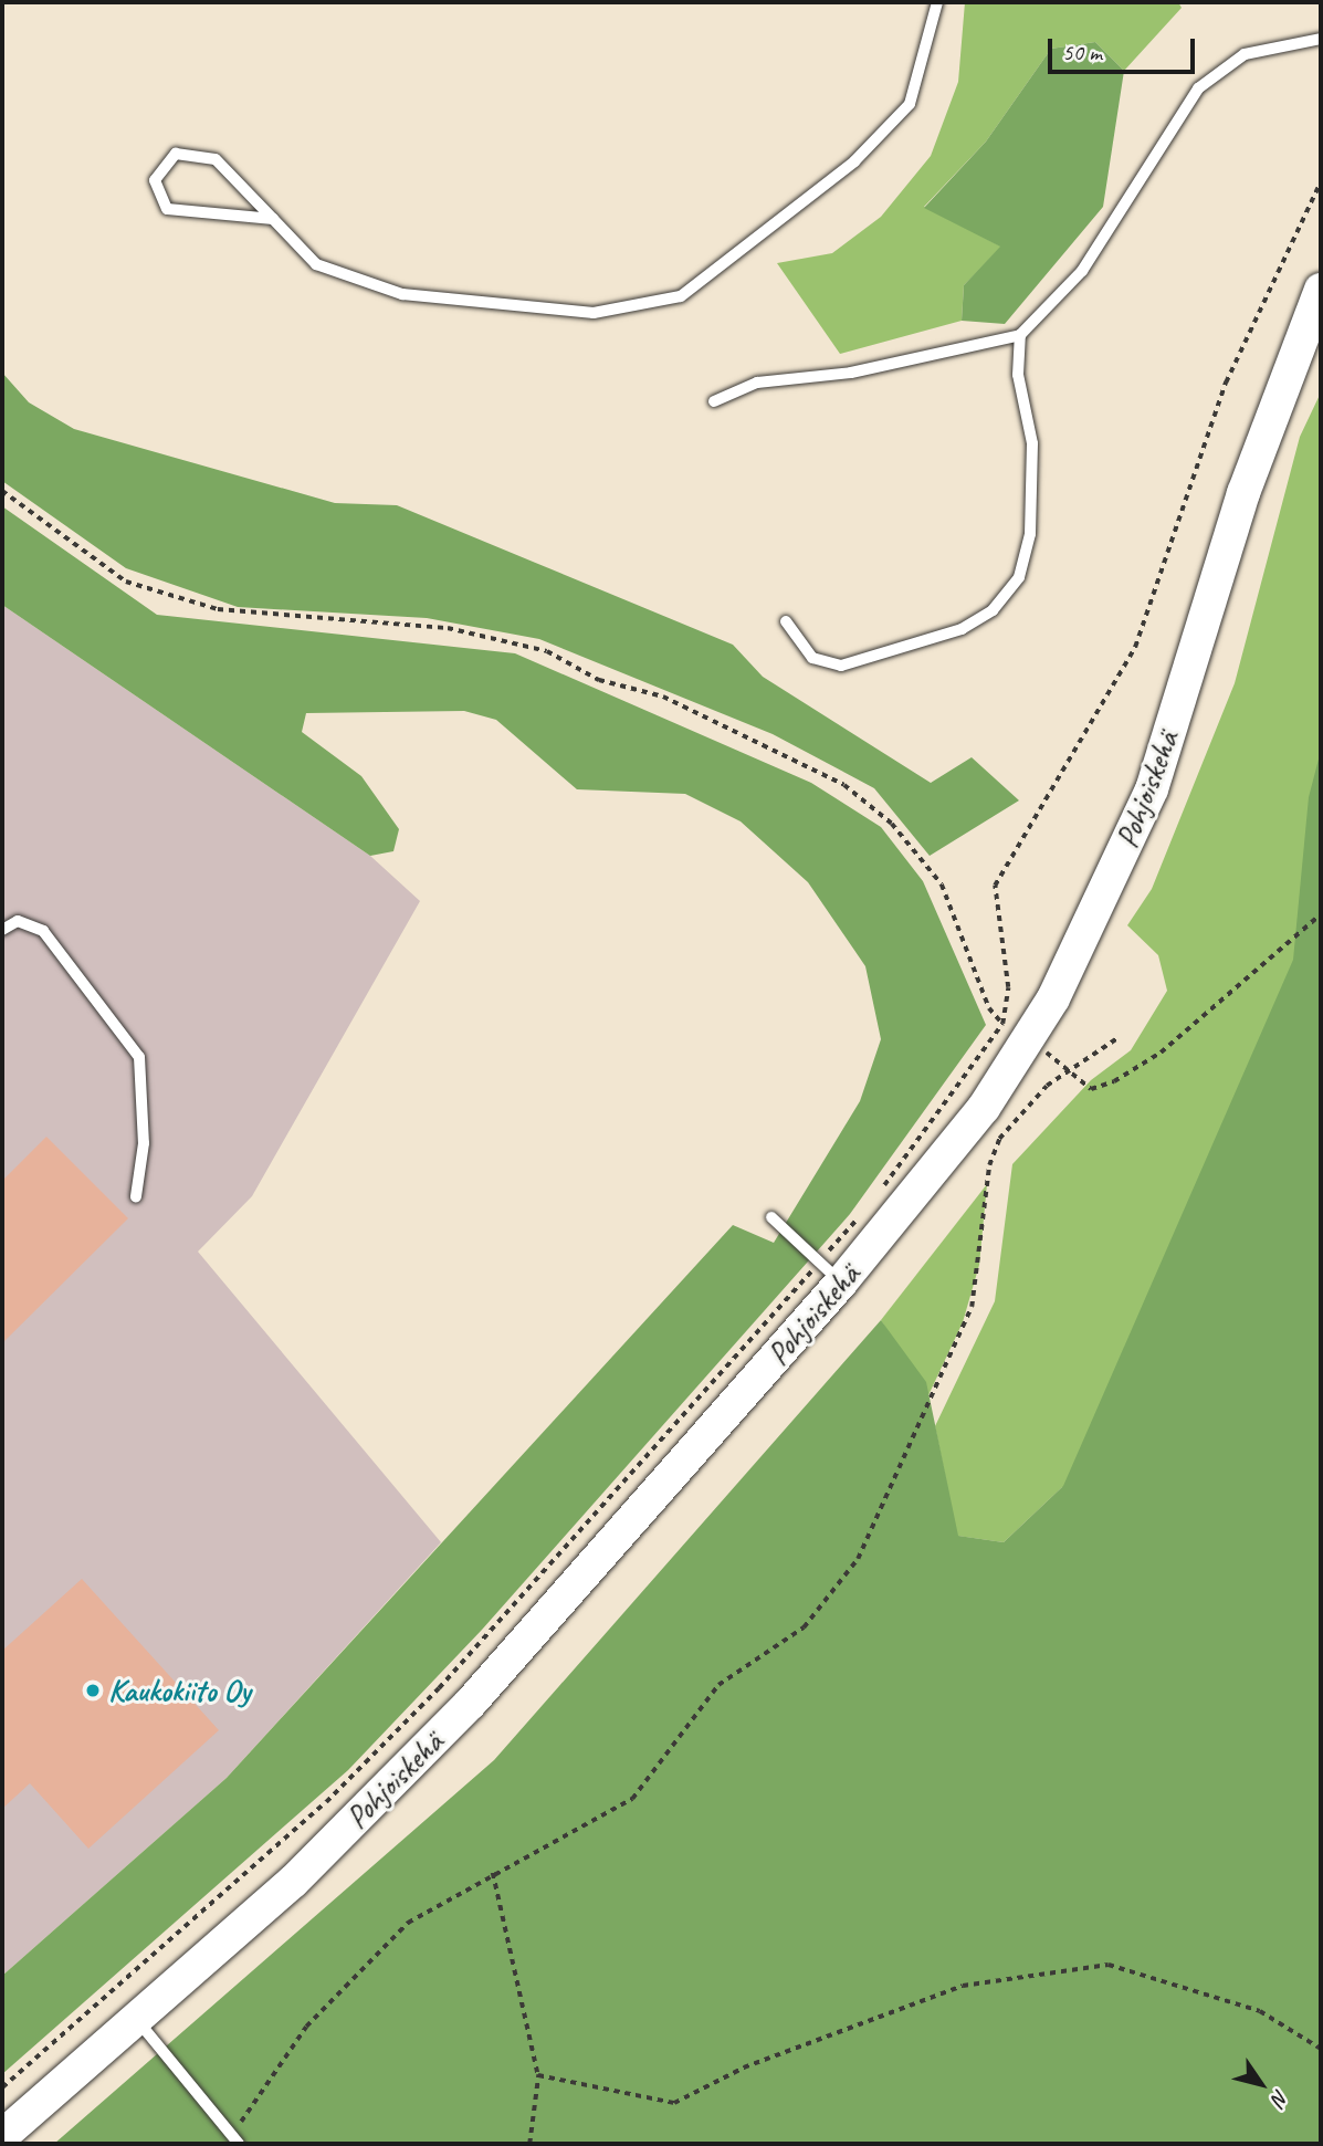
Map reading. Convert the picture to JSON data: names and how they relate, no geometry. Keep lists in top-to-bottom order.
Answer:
{
  "streets": {
    "main road": ["Pohjoiskehä"]
  },
  "places": ["Kaukokiito Oy"],
  "scale_bar": "50 m",
  "north": "bottom right"
}
